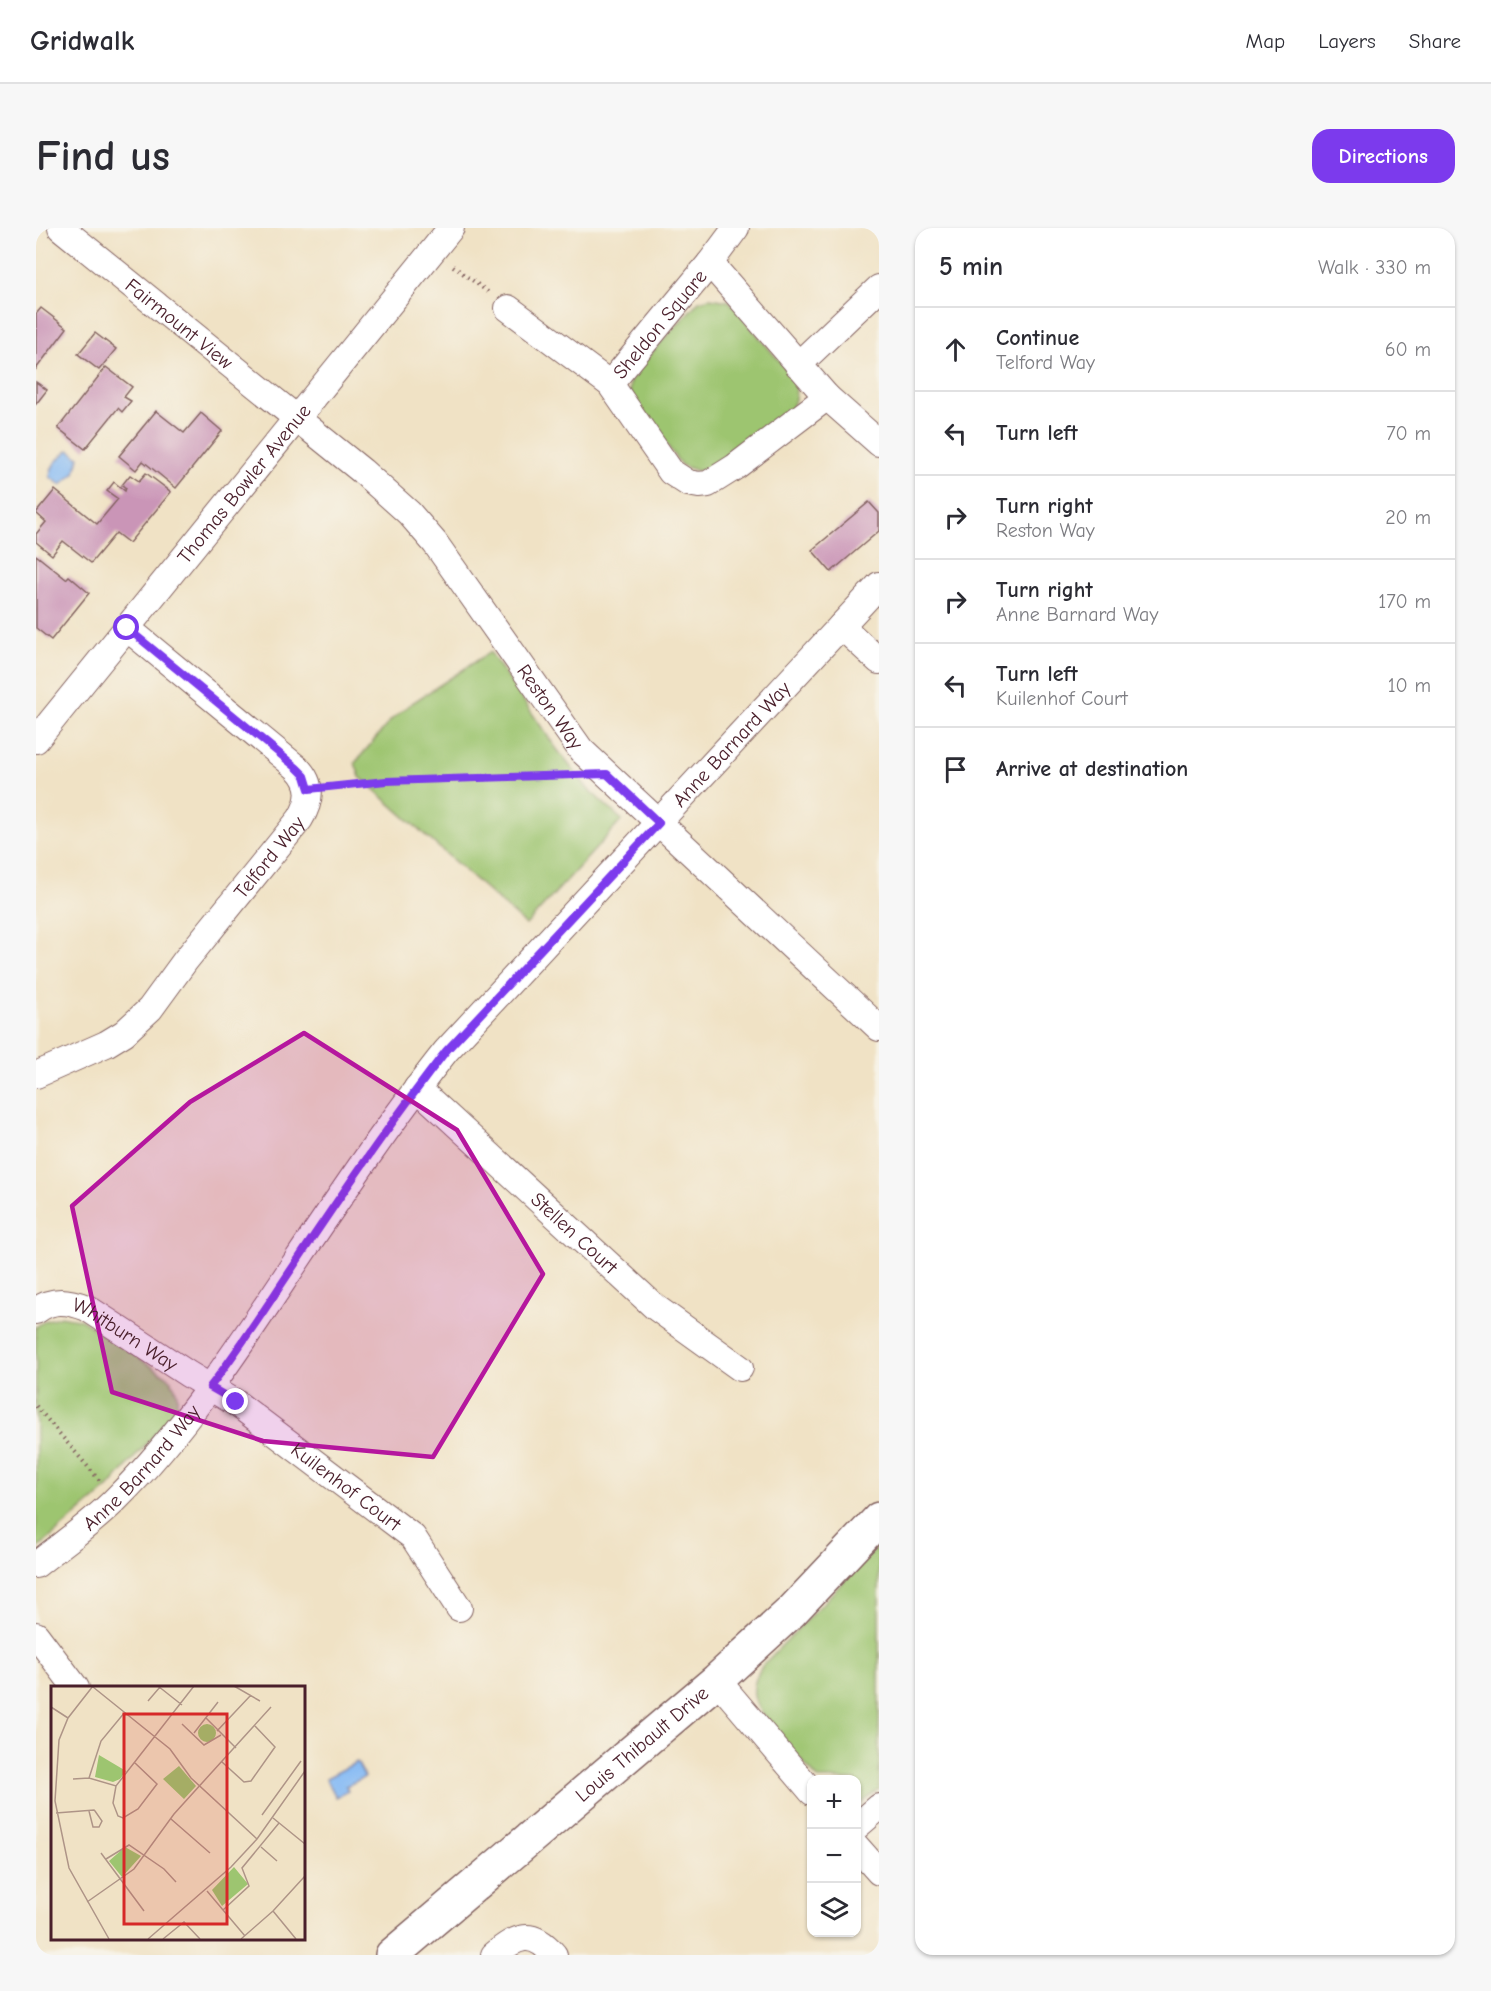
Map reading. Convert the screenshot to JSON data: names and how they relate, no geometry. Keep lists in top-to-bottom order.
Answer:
{
  "streets": {
    "street": [
      "Fairmount View",
      "Sheldon Square",
      "Thomas Bowler Avenue",
      "Reston Way",
      "Anne Barnard Way",
      "Telford Way",
      "Stellen Court",
      "Whitburn Way",
      "Kuilenhof Court",
      "Louis Thibault Drive"
    ]
  },
  "crossings": [
    ["Fairmount View", "Thomas Bowler Avenue"],
    ["Fairmount View", "Reston Way"],
    ["Thomas Bowler Avenue", "Reston Way"],
    ["Thomas Bowler Avenue", "Telford Way"],
    ["Reston Way", "Anne Barnard Way"],
    ["Anne Barnard Way", "Stellen Court"],
    ["Anne Barnard Way", "Whitburn Way"],
    ["Anne Barnard Way", "Kuilenhof Court"],
    ["Whitburn Way", "Kuilenhof Court"]
  ],
  "page": {
    "header": "Gridwalk",
    "nav": ["Map", "Layers", "Share"],
    "buttons": "Directions",
    "title": "Find us",
    "heading": ["5 min", "Walk · 330 m"],
    "list": [
      ["Continue", "Telford Way", "60 m"],
      ["Turn left", "70 m"],
      ["Turn right", "Reston Way", "20 m"],
      ["Turn right", "Anne Barnard Way", "170 m"],
      ["Turn left", "Kuilenhof Court", "10 m"],
      "Arrive at destination"
    ],
    "map_buttons": ["+", "−"]
  }
}
